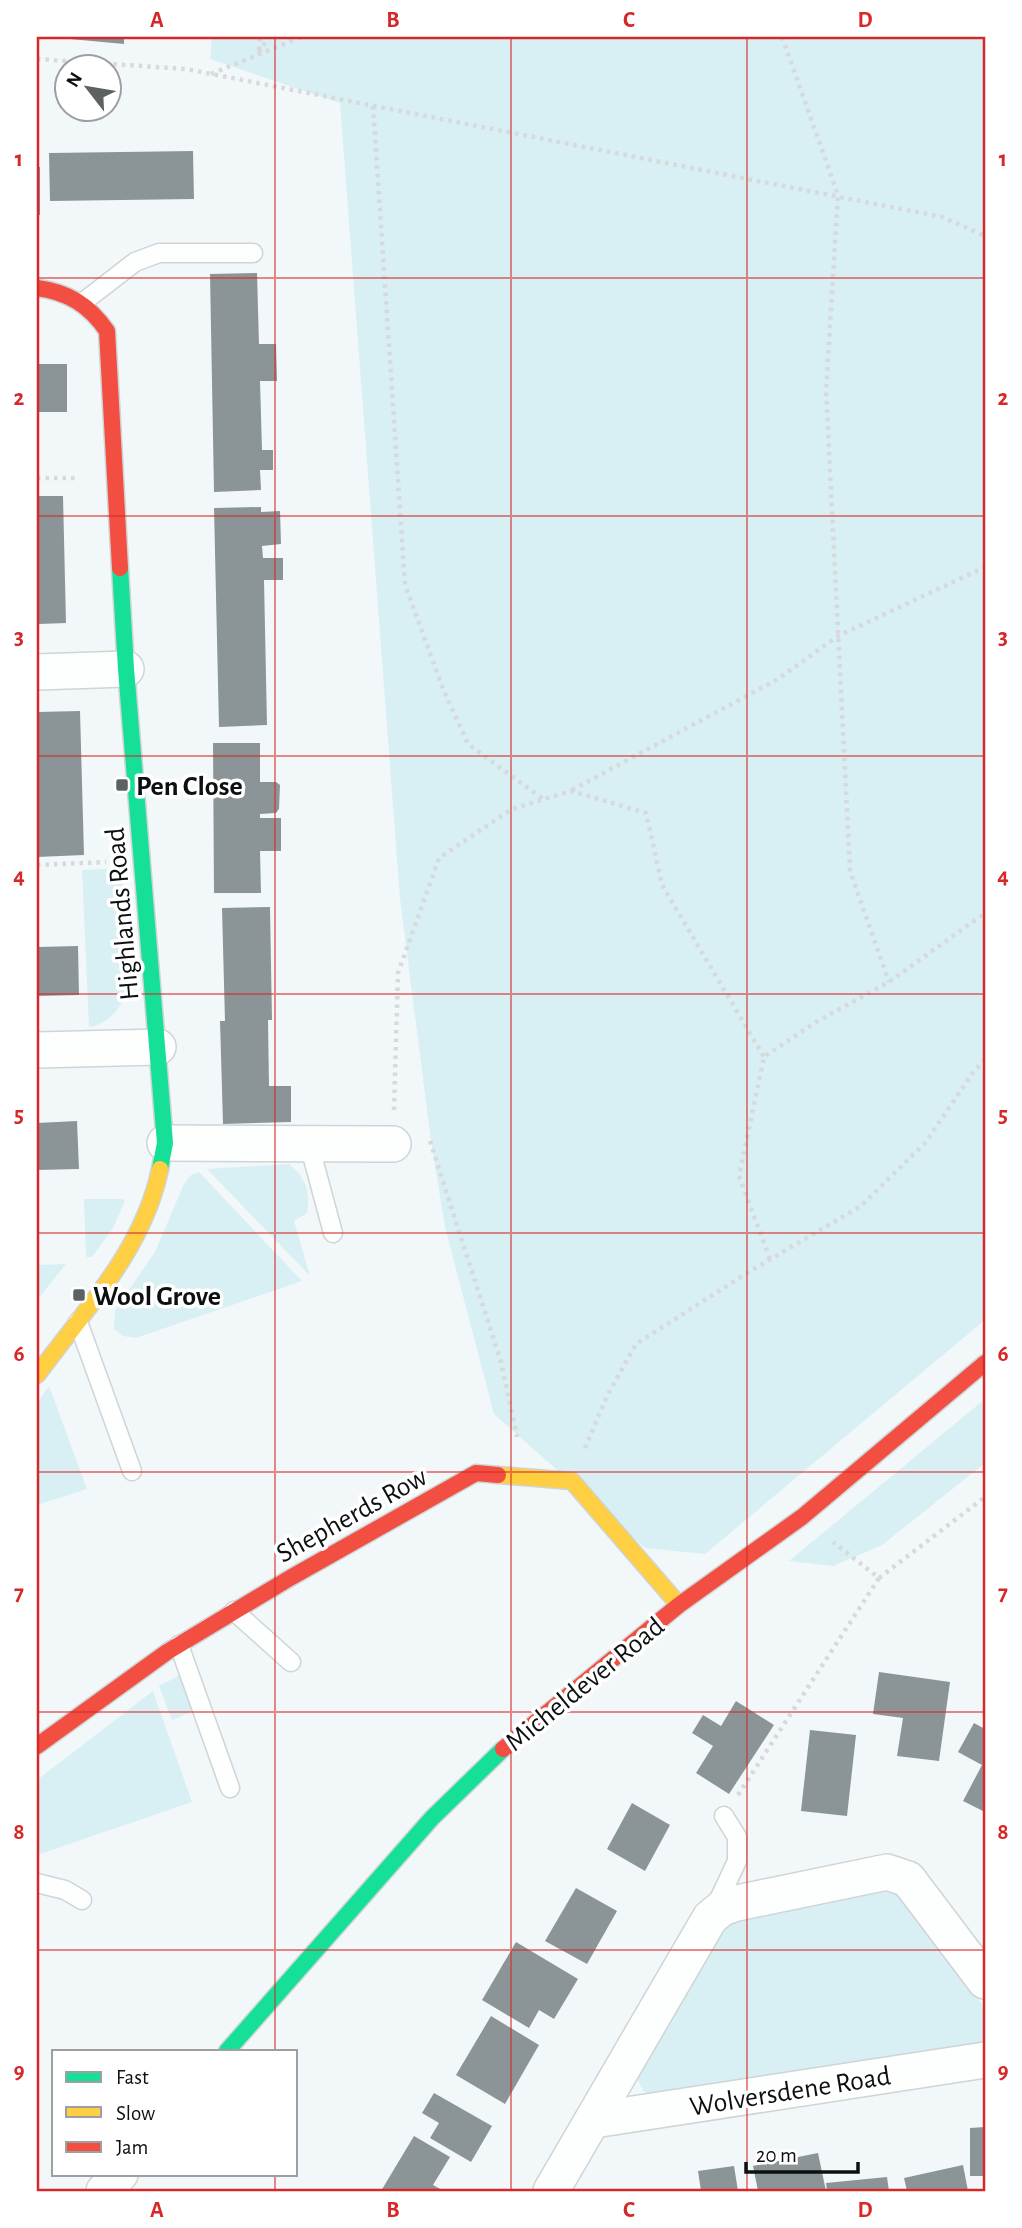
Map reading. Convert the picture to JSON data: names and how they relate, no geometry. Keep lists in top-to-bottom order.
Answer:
{
  "streets": {
    "street": [
      "Highlands Road",
      "Shepherds Row",
      "Micheldever Road",
      "Wolversdene Road"
    ]
  },
  "places": {
    "transit": ["Pen Close", "Wool Grove"]
  },
  "legend": ["Fast", "Slow", "Jam"],
  "scale_bar": "20 m",
  "north": "top left",
  "grid": {
    "columns": [
      "A",
      "B",
      "C",
      "D"
    ],
    "rows": [
      "1",
      "2",
      "3",
      "4",
      "5",
      "6",
      "7",
      "8",
      "9"
    ]
  }
}
